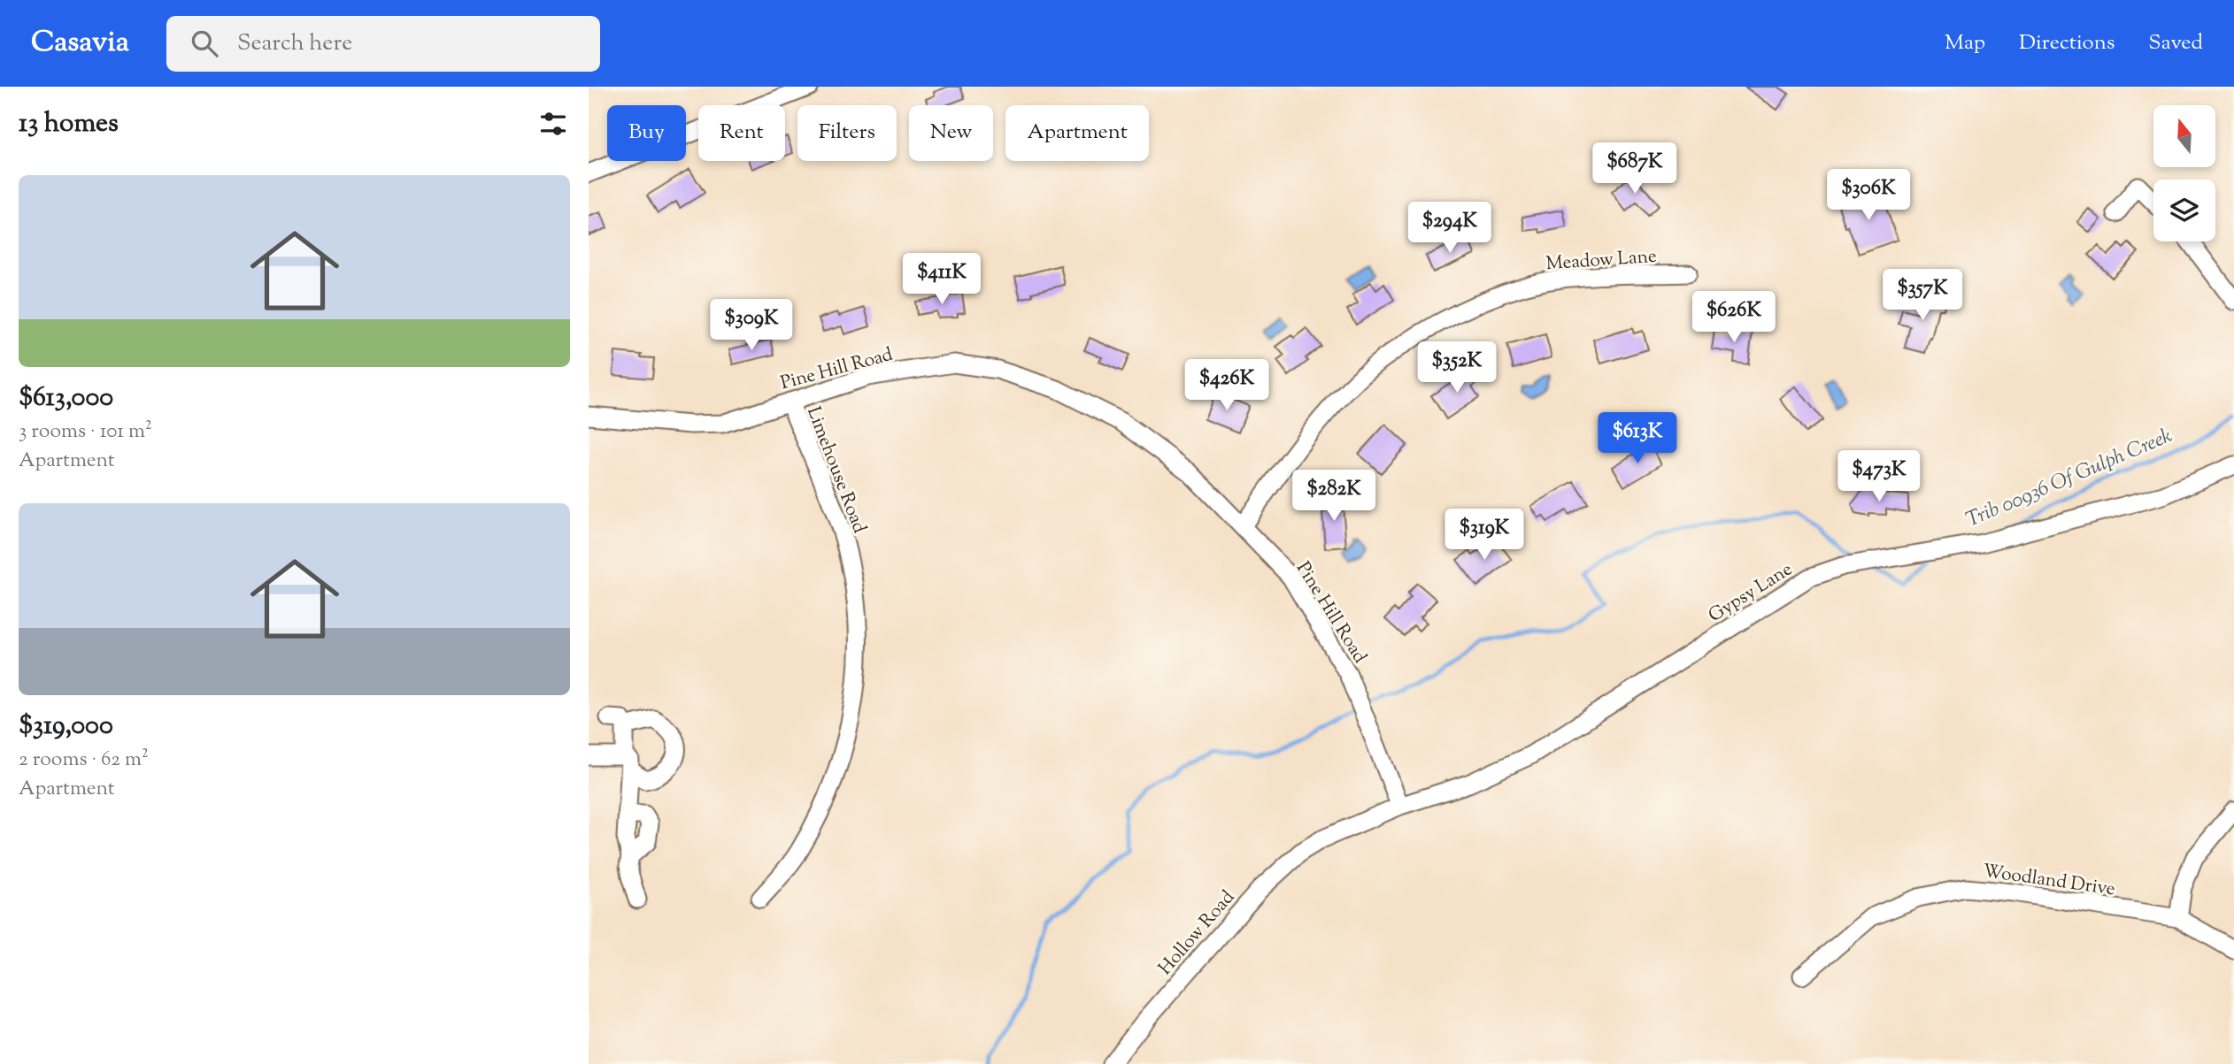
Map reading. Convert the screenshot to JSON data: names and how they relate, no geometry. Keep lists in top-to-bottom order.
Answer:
{
  "streets": {
    "street": [
      "Meadow Lane",
      "Pine Hill Road",
      "Limehouse Road",
      "Gypsy Lane",
      "Woodland Drive",
      "Hollow Road"
    ]
  },
  "crossings": [
    ["Meadow Lane", "Pine Hill Road"],
    ["Pine Hill Road", "Limehouse Road"],
    ["Pine Hill Road", "Gypsy Lane"],
    ["Gypsy Lane", "Hollow Road"]
  ],
  "water": ["Trib 00936 Of Gulph Creek"],
  "north": "top",
  "page": {
    "header": "Casavia",
    "search": "Search here",
    "nav": ["Map", "Directions", "Saved"],
    "heading": "13 homes",
    "chip": [
      "Buy",
      "Rent",
      "Filters",
      "New",
      "Apartment"
    ],
    "price": [
      "$687K",
      "$306K",
      "$294K",
      "$411K",
      "$357K",
      "$626K",
      "$309K",
      "$352K",
      "$426K",
      "$613K",
      "$473K",
      "$282K",
      "$319K"
    ],
    "list": [
      {
        "name": "$613,000",
        "note": "3 rooms · 101 m² · Apartment"
      },
      {
        "name": "$319,000",
        "note": "2 rooms · 62 m² · Apartment"
      }
    ]
  }
}
